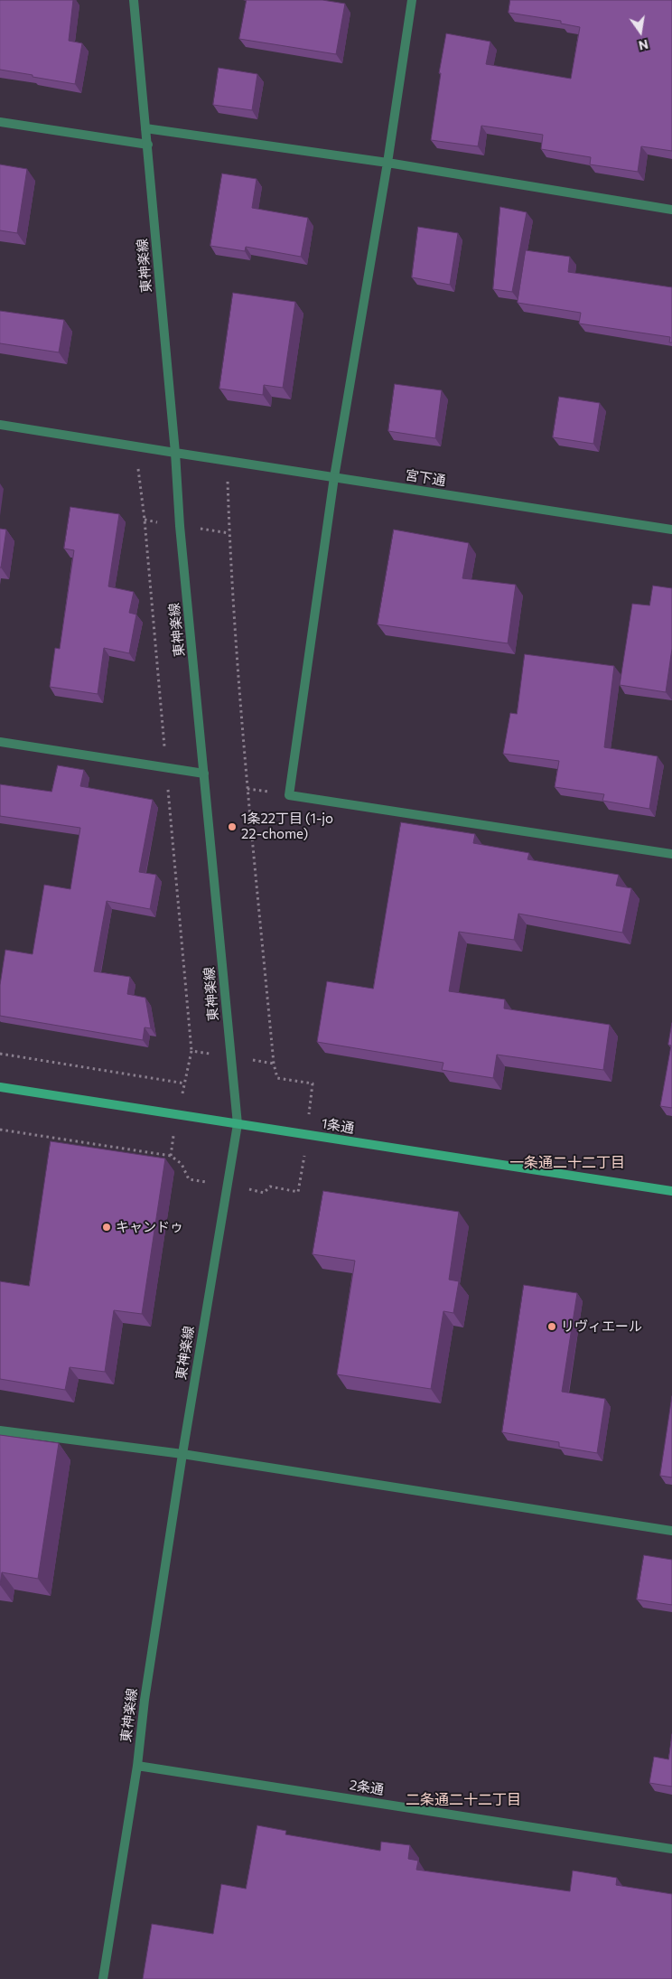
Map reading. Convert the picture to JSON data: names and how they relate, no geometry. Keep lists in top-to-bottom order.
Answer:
{
  "streets": {
    "main road": ["1条通"],
    "street": ["東神楽線", "宮下通", "2条通"]
  },
  "crossings": [
    ["東神楽線", "宮下通"],
    ["東神楽線", "1条通"],
    ["東神楽線", "2条通"]
  ],
  "districts": ["一条通二十二丁目", "二条通二十二丁目"],
  "places": ["1条22丁目 (1-jo 22-chome)", "キャンドゥ", "リヴィエール"],
  "north": "bottom"
}
